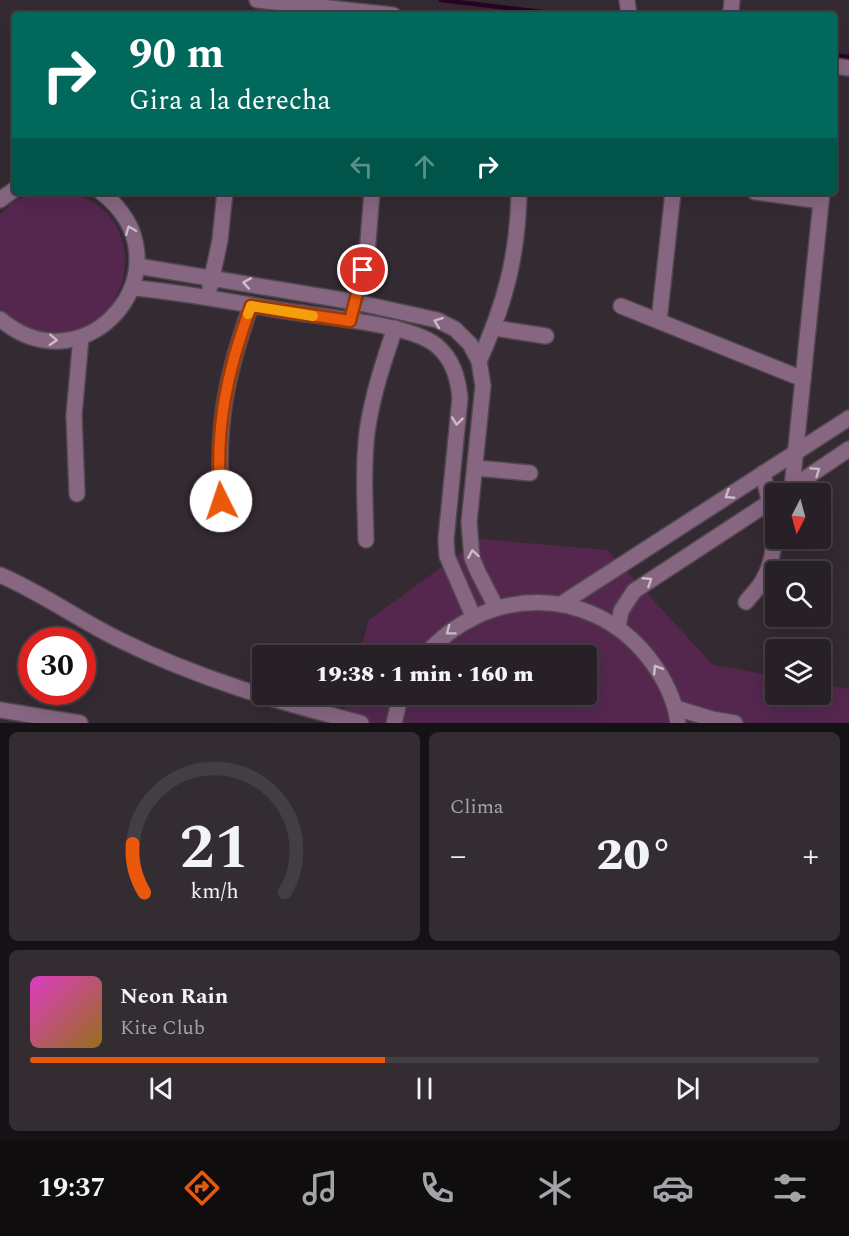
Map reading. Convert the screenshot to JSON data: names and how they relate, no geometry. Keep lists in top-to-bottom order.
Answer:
{
  "north": "bottom",
  "page": {
    "turn": ["90 m", "Gira a la derecha"],
    "limit": "30",
    "trip": "19:38 · 1 min · 160 m",
    "tile": "Clima",
    "heat": ["−", "20°", "+"],
    "song": ["Neon Rain", "Kite Club"],
    "tabs": "19:37",
    "gauge": ["21", "km/h"]
  }
}
